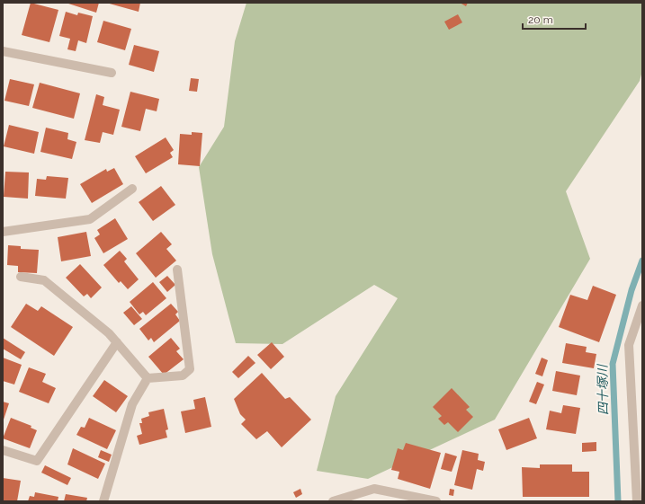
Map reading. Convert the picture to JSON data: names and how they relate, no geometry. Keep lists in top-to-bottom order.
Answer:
{
  "water": ["四十塚川"],
  "scale_bar": "20 m"
}
